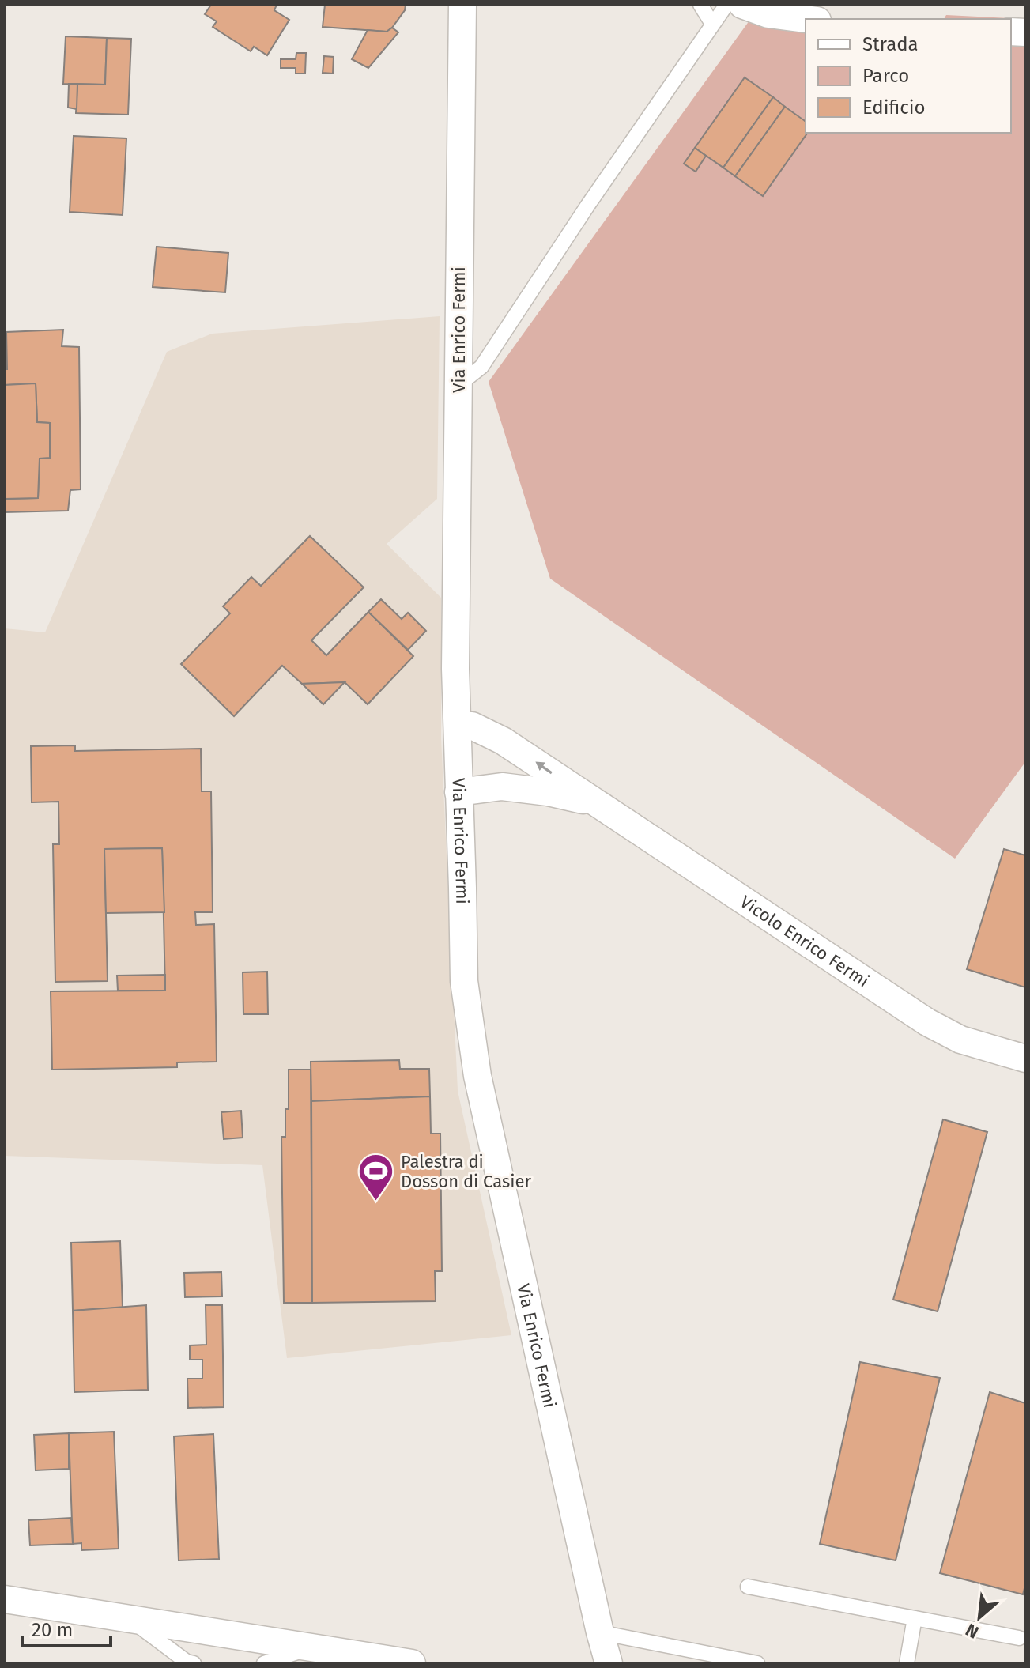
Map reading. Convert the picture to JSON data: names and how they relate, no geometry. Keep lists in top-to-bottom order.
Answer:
{
  "streets": {
    "street": ["Via Enrico Fermi", "Vicolo Enrico Fermi"]
  },
  "crossings": [
    ["Via Enrico Fermi", "Vicolo Enrico Fermi"]
  ],
  "places": {
    "sports": ["Palestra di Dosson di Casier"]
  },
  "legend": ["Strada", "Parco", "Edificio"],
  "scale_bar": "20 m",
  "north": "bottom left"
}
